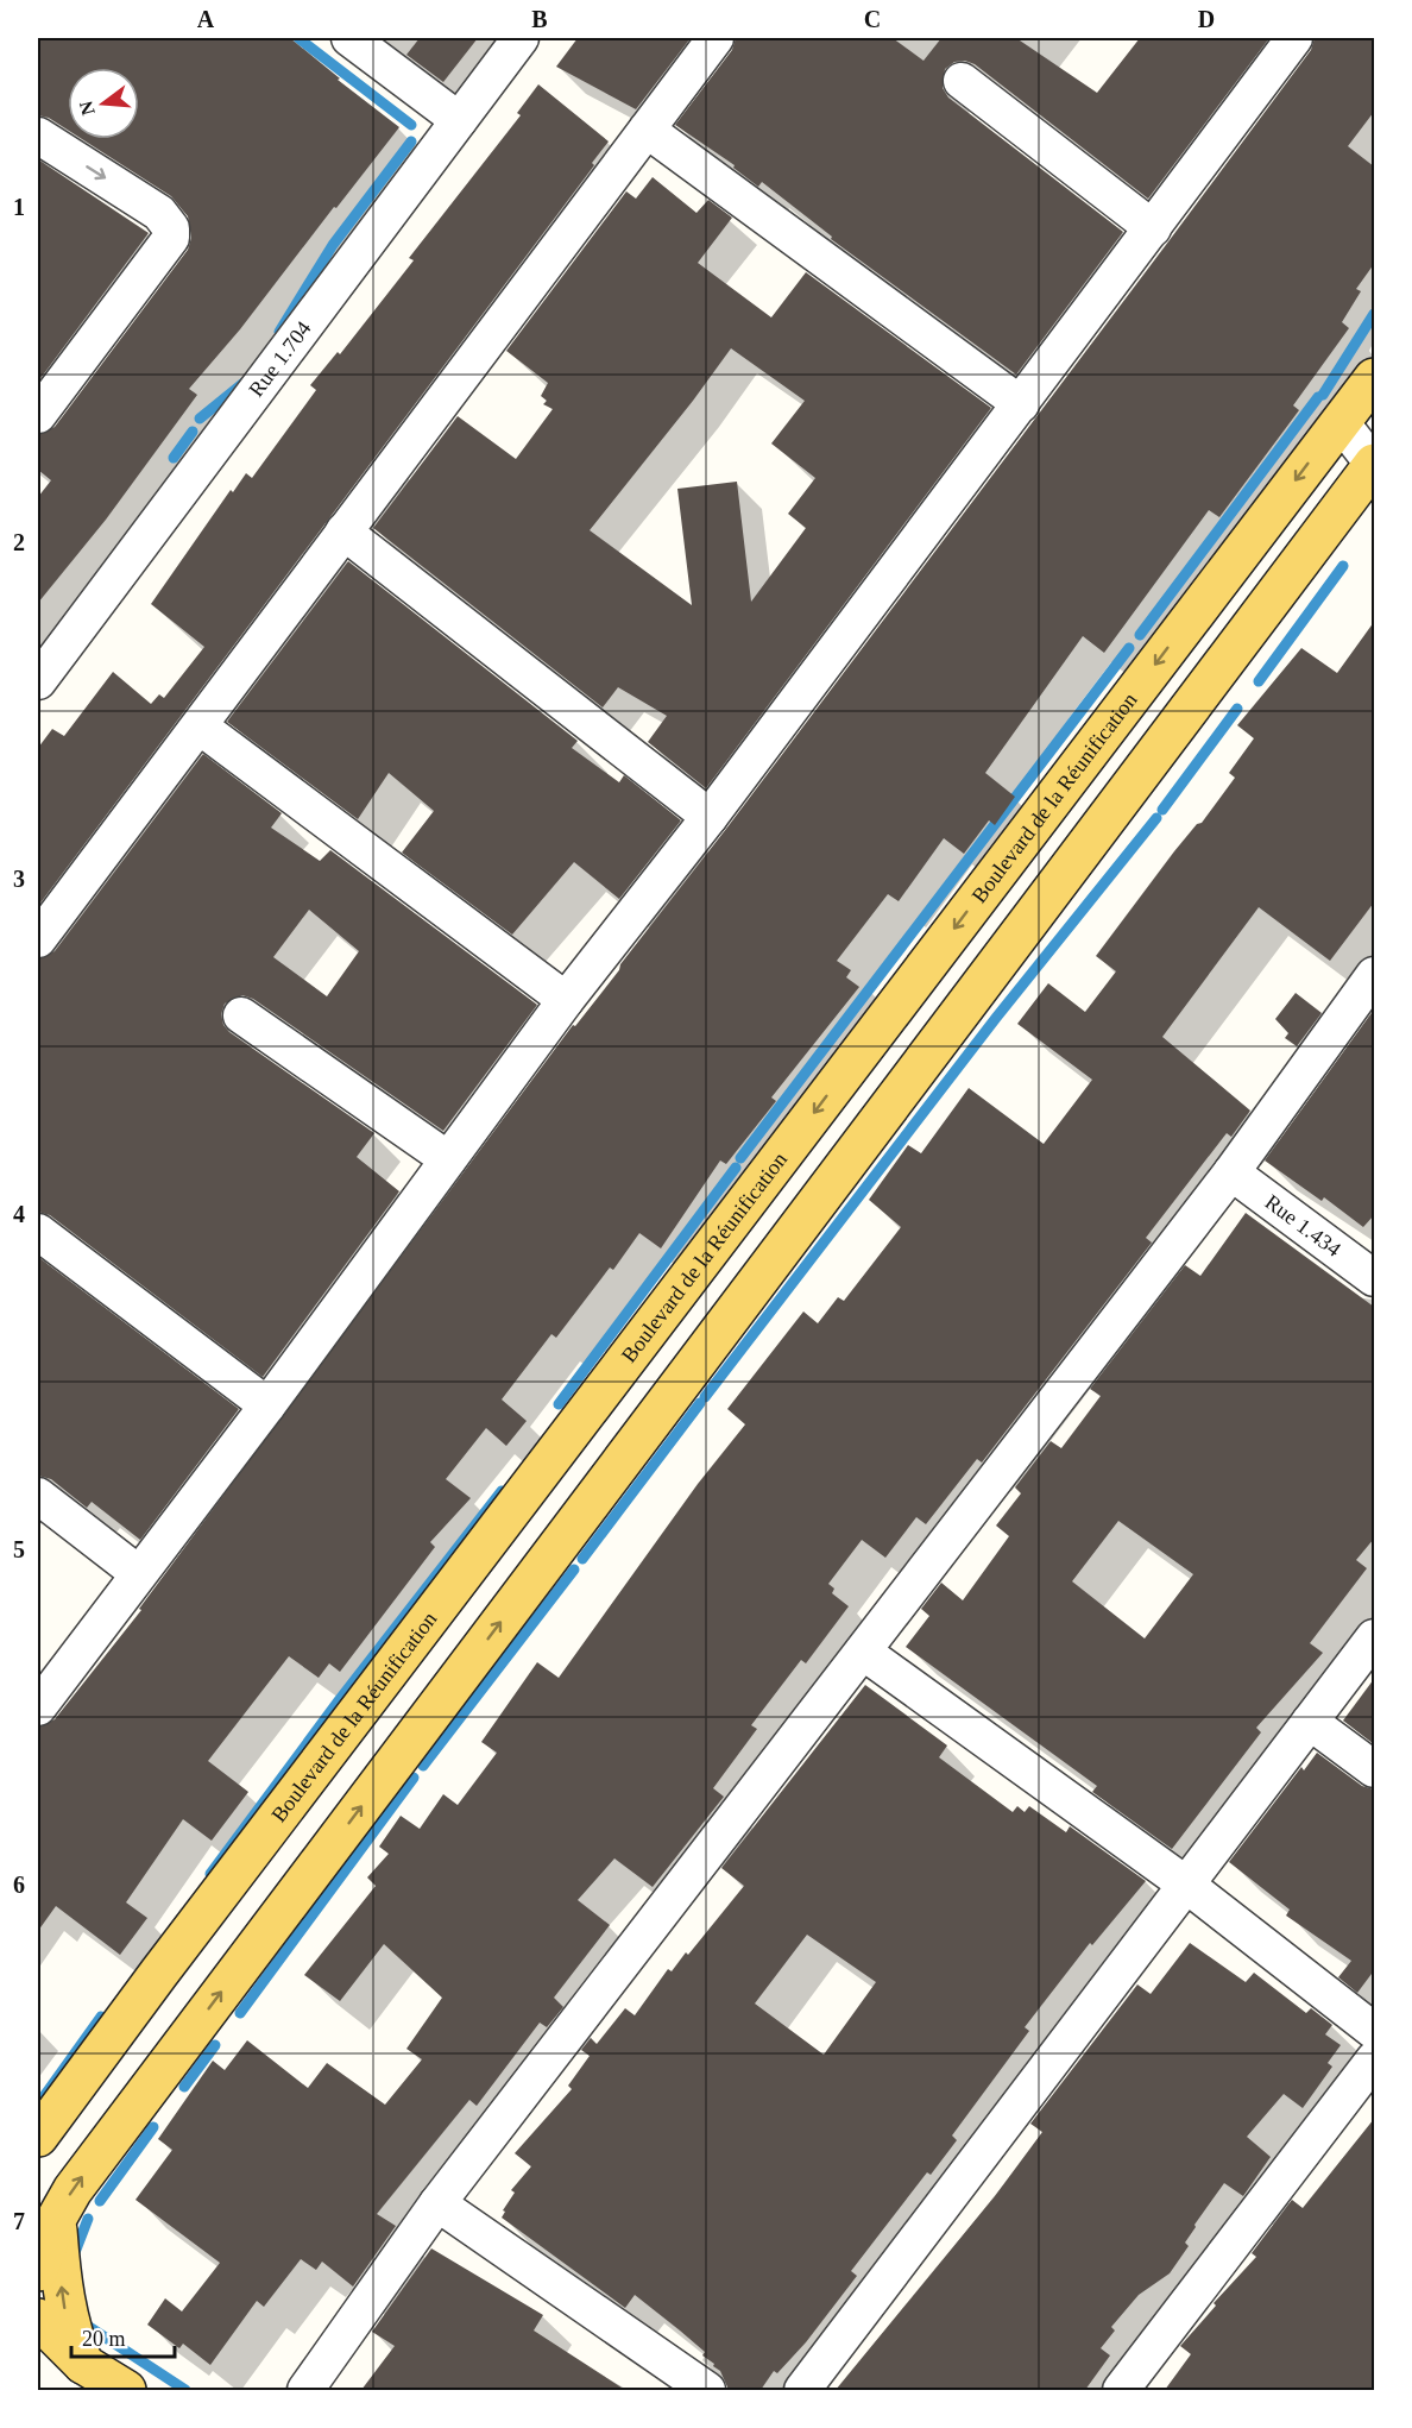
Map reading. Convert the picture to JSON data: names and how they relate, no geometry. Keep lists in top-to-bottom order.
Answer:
{
  "streets": {
    "main road": ["Boulevard de la Réunification"],
    "street": ["Rue 1.704", "Rue 1.434"]
  },
  "scale_bar": "20 m",
  "north": "left",
  "grid": {
    "columns": [
      "A",
      "B",
      "C",
      "D"
    ],
    "rows": [
      "1",
      "2",
      "3",
      "4",
      "5",
      "6",
      "7"
    ]
  }
}
